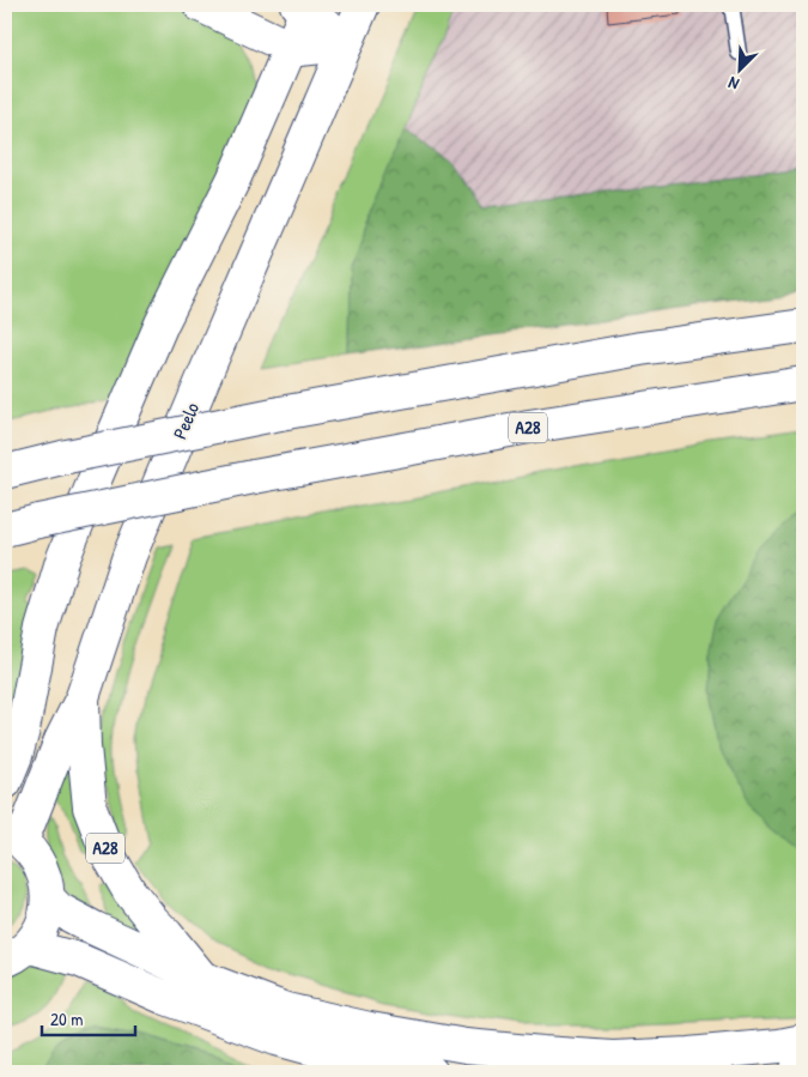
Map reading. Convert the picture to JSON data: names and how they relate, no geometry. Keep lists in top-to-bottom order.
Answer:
{
  "streets": {
    "main road": ["Peelo", "A28"]
  },
  "crossings": [
    ["Peelo", "A28"]
  ],
  "scale_bar": "20 m",
  "north": "bottom left"
}
